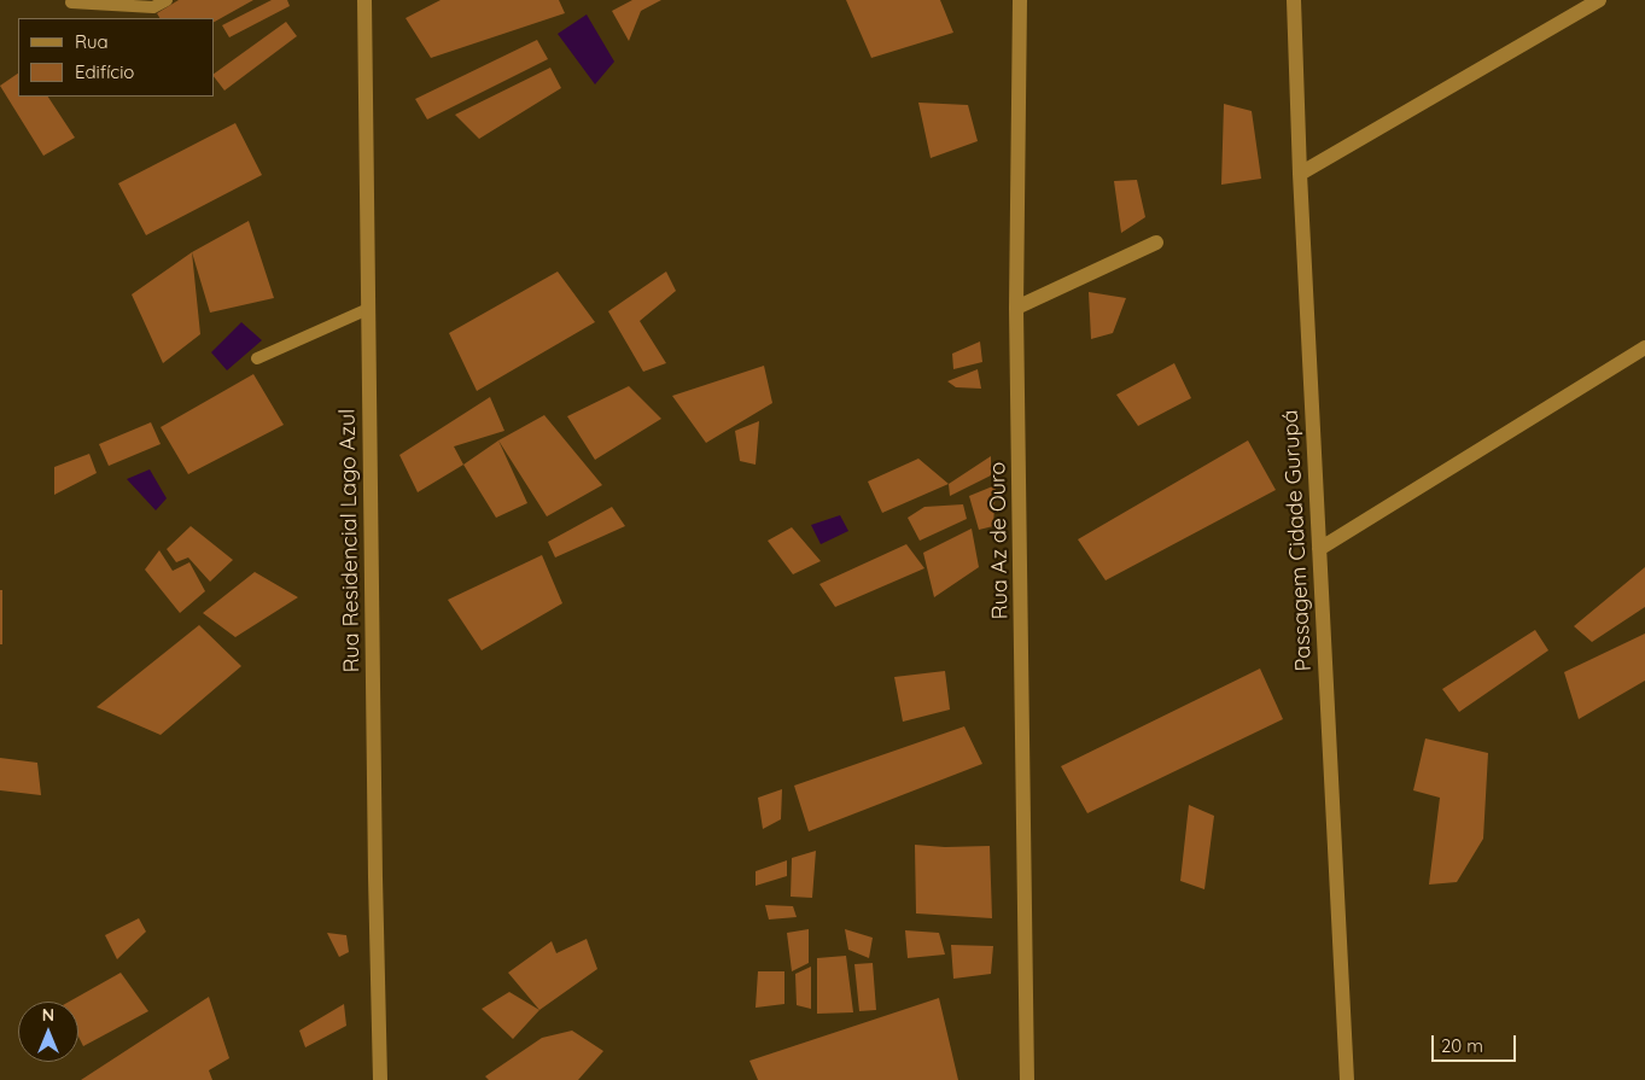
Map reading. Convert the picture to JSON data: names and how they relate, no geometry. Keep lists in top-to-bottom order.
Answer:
{
  "streets": {
    "street": ["Rua Residencial Lago Azul", "Rua Az de Ouro", "Passagem Cidade Gurupá"]
  },
  "legend": ["Rua", "Edifício"],
  "scale_bar": "20 m",
  "north": "top"
}
